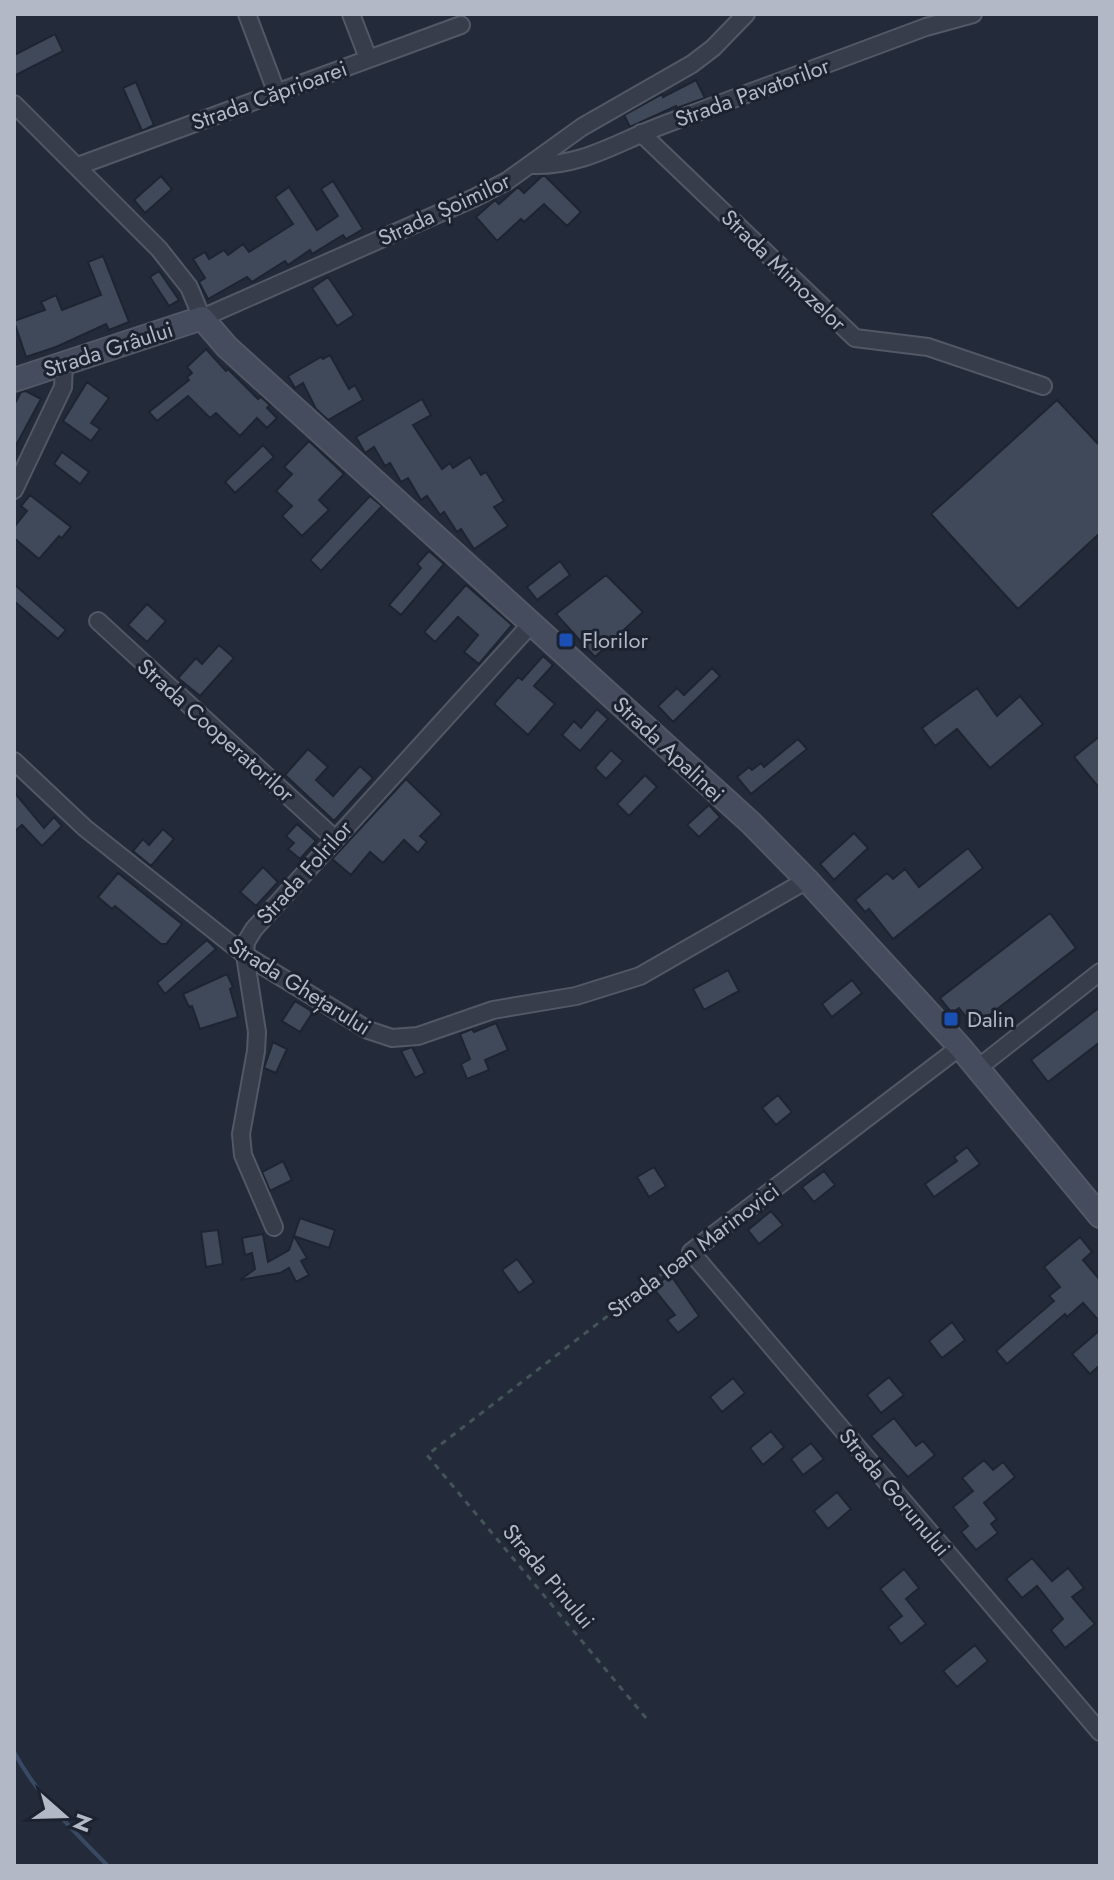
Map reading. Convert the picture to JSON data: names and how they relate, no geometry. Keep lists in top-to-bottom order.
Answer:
{
  "streets": {
    "street": [
      "Strada Pavatorilor",
      "Strada Căprioarei",
      "Strada Șoimilor",
      "Strada Mimozelor",
      "Strada Grâului",
      "Strada Cooperatorilor",
      "Strada Apalinei",
      "Strada Folrilor",
      "Strada Ghețarului",
      "Strada Ioan Marinovici",
      "Strada Gorunului"
    ],
    "path": ["Strada Pinului"]
  },
  "crossings": [
    ["Strada Pavatorilor", "Strada Șoimilor"],
    ["Strada Pavatorilor", "Strada Mimozelor"],
    ["Strada Șoimilor", "Strada Grâului"],
    ["Strada Șoimilor", "Strada Apalinei"],
    ["Strada Grâului", "Strada Apalinei"],
    ["Strada Cooperatorilor", "Strada Folrilor"],
    ["Strada Apalinei", "Strada Folrilor"],
    ["Strada Apalinei", "Strada Ghețarului"],
    ["Strada Apalinei", "Strada Ioan Marinovici"],
    ["Strada Folrilor", "Strada Ghețarului"],
    ["Strada Ioan Marinovici", "Strada Gorunului"],
    ["Strada Ioan Marinovici", "Strada Pinului"]
  ],
  "places": {
    "transit": ["Florilor", "Dalin"]
  },
  "north": "right"
}
